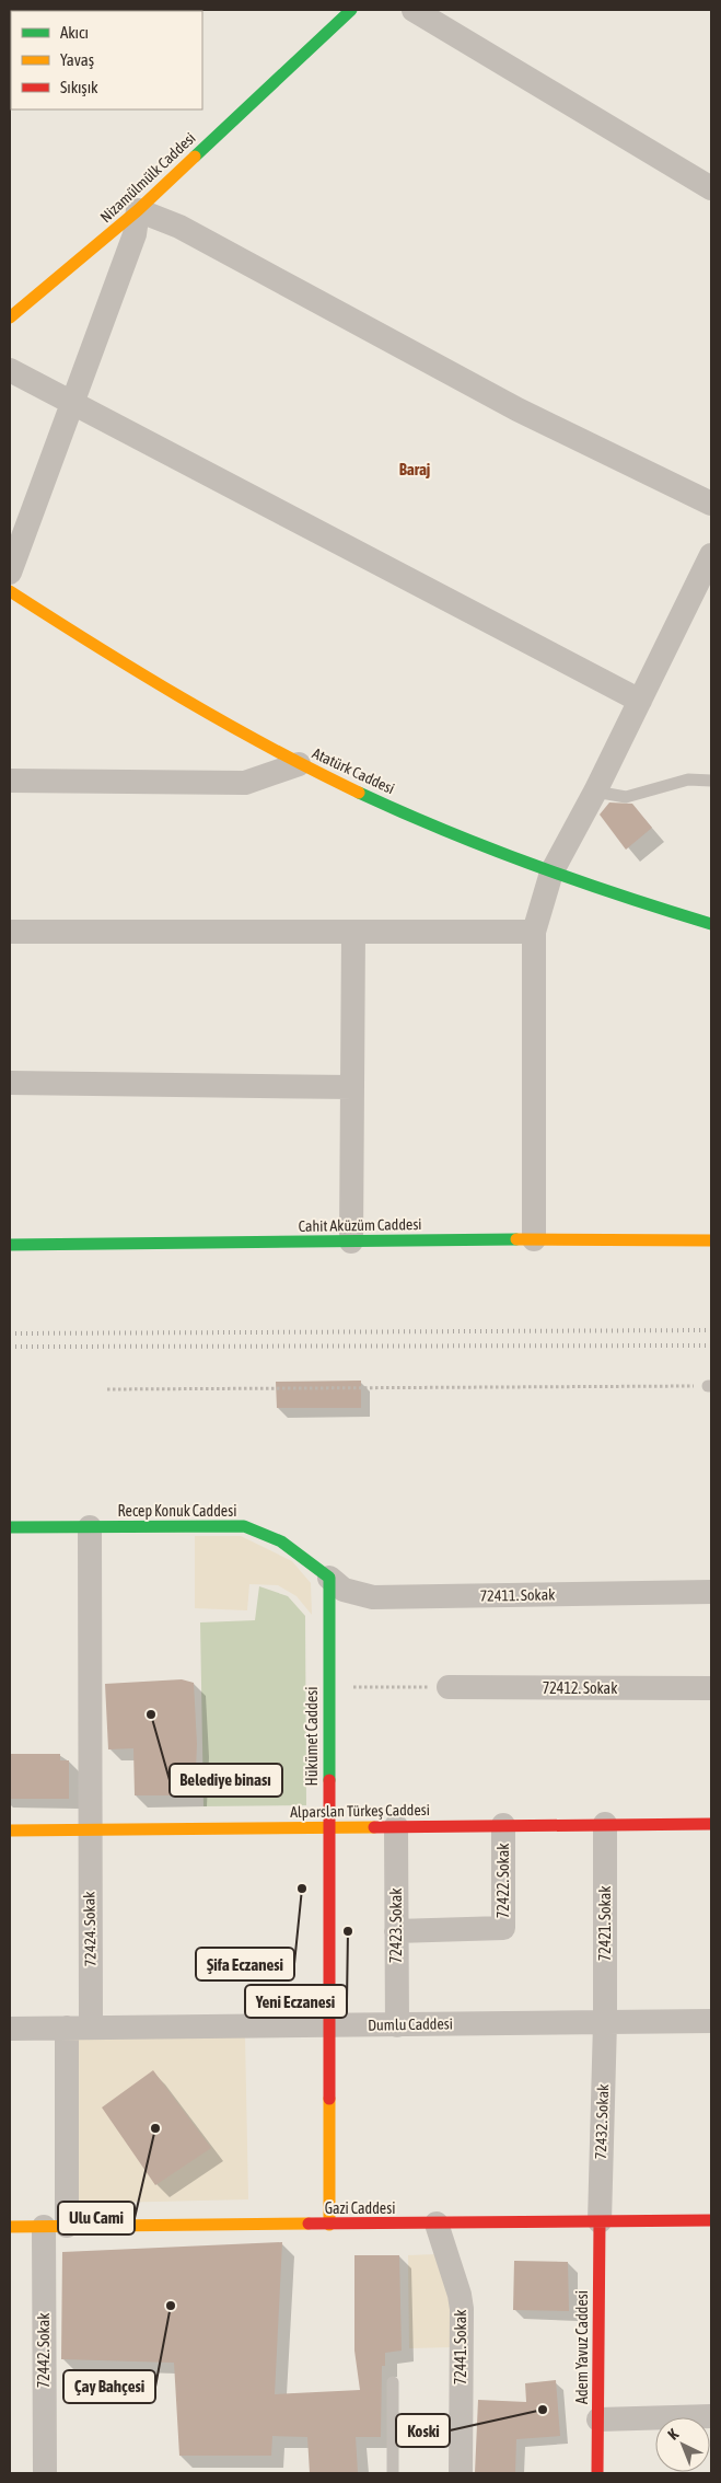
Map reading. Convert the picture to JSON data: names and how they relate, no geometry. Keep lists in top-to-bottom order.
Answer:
{
  "streets": {
    "street": [
      "Nizamülmülk Caddesi",
      "Atatürk Caddesi",
      "Cahit Aküzüm Caddesi",
      "Recep Konuk Caddesi",
      "72411. Sokak",
      "72412. Sokak",
      "Hükümet Caddesi",
      "Alparslan Türkeş Caddesi",
      "72422. Sokak",
      "72421. Sokak",
      "72423. Sokak",
      "72424. Sokak",
      "Dumlu Caddesi",
      "72432. Sokak",
      "Gazi Caddesi",
      "72441. Sokak",
      "Adem Yavuz Caddesi",
      "72442. Sokak"
    ]
  },
  "crossings": [
    ["Recep Konuk Caddesi", "72411. Sokak"],
    ["Recep Konuk Caddesi", "Hükümet Caddesi"],
    ["Recep Konuk Caddesi", "72424. Sokak"],
    ["72411. Sokak", "Hükümet Caddesi"],
    ["Hükümet Caddesi", "Alparslan Türkeş Caddesi"],
    ["Hükümet Caddesi", "Dumlu Caddesi"],
    ["Hükümet Caddesi", "Gazi Caddesi"],
    ["Alparslan Türkeş Caddesi", "72422. Sokak"],
    ["Alparslan Türkeş Caddesi", "72421. Sokak"],
    ["Alparslan Türkeş Caddesi", "72423. Sokak"],
    ["Alparslan Türkeş Caddesi", "72424. Sokak"],
    ["72422. Sokak", "72423. Sokak"],
    ["72421. Sokak", "Dumlu Caddesi"],
    ["72421. Sokak", "72432. Sokak"],
    ["72423. Sokak", "Dumlu Caddesi"],
    ["72424. Sokak", "Dumlu Caddesi"],
    ["Dumlu Caddesi", "72432. Sokak"],
    ["Dumlu Caddesi", "72442. Sokak"],
    ["72432. Sokak", "Gazi Caddesi"],
    ["72432. Sokak", "Adem Yavuz Caddesi"],
    ["Gazi Caddesi", "72441. Sokak"],
    ["Gazi Caddesi", "Adem Yavuz Caddesi"],
    ["Gazi Caddesi", "72442. Sokak"]
  ],
  "districts": ["Baraj"],
  "places": [
    "Belediye binası",
    "Şifa Eczanesi",
    "Yeni Eczanesi",
    "Ulu Cami",
    "Çay Bahçesi",
    "Koski"
  ],
  "legend": ["Akıcı", "Yavaş", "Sıkışık"],
  "north": "top left"
}
